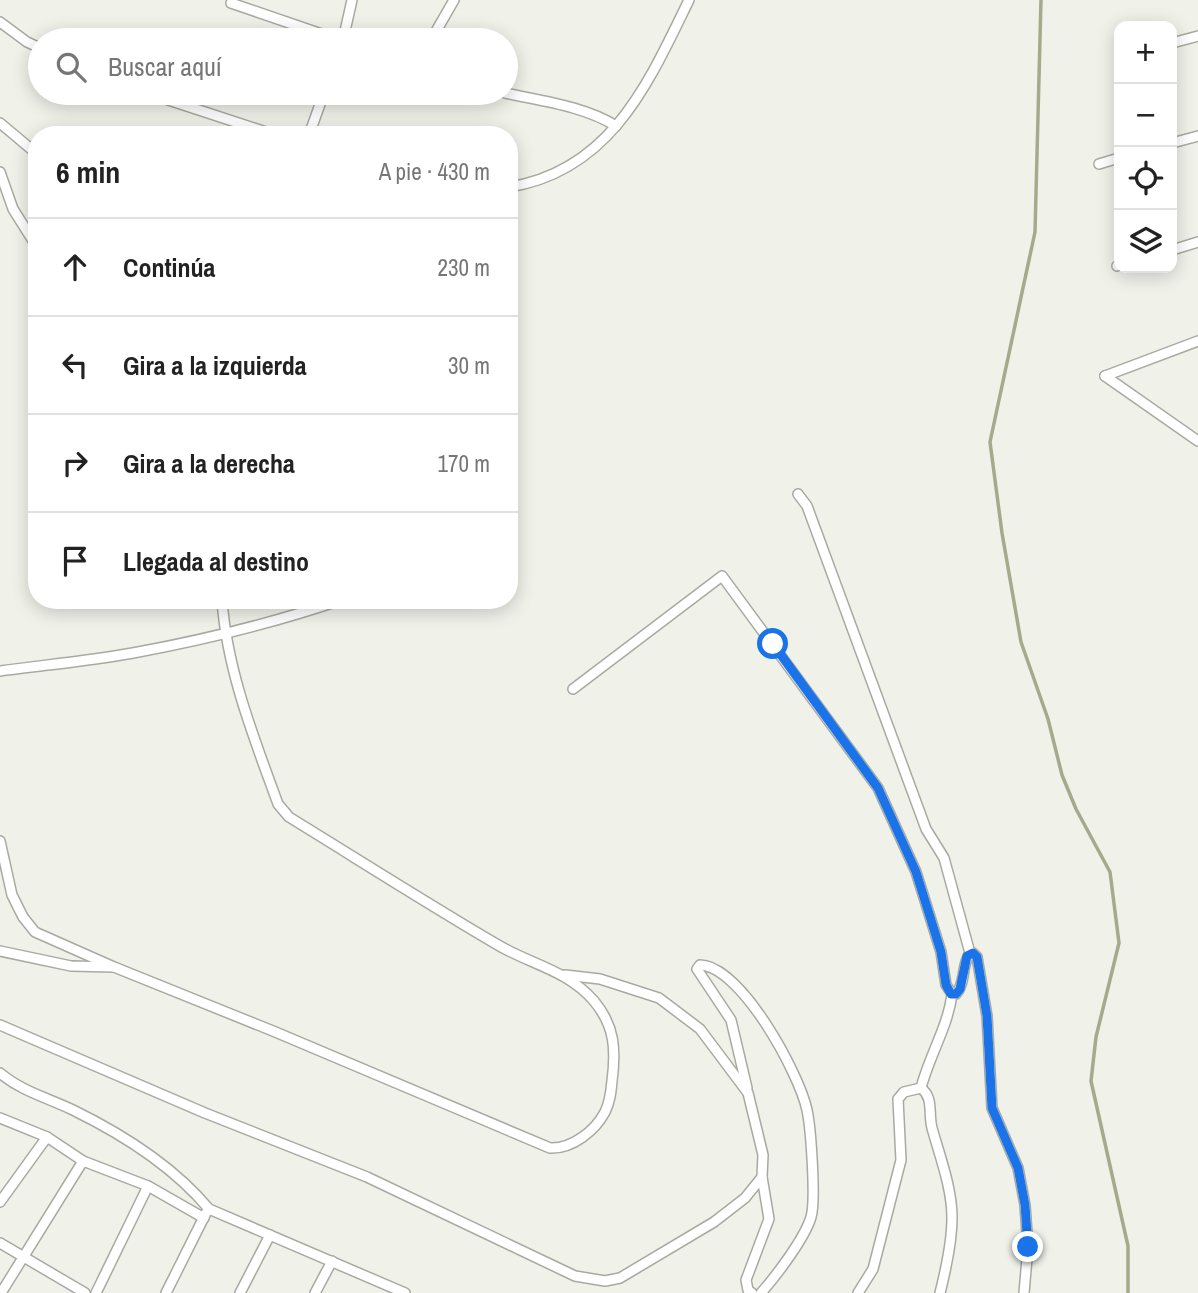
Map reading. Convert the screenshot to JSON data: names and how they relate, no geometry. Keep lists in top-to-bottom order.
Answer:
{
  "page": {
    "map_buttons": ["+", "−"],
    "search": "Buscar aquí",
    "heading": ["6 min", "A pie · 430 m"],
    "list": [
      ["Continúa", "230 m"],
      ["Gira a la izquierda", "30 m"],
      ["Gira a la derecha", "170 m"],
      "Llegada al destino"
    ]
  }
}
